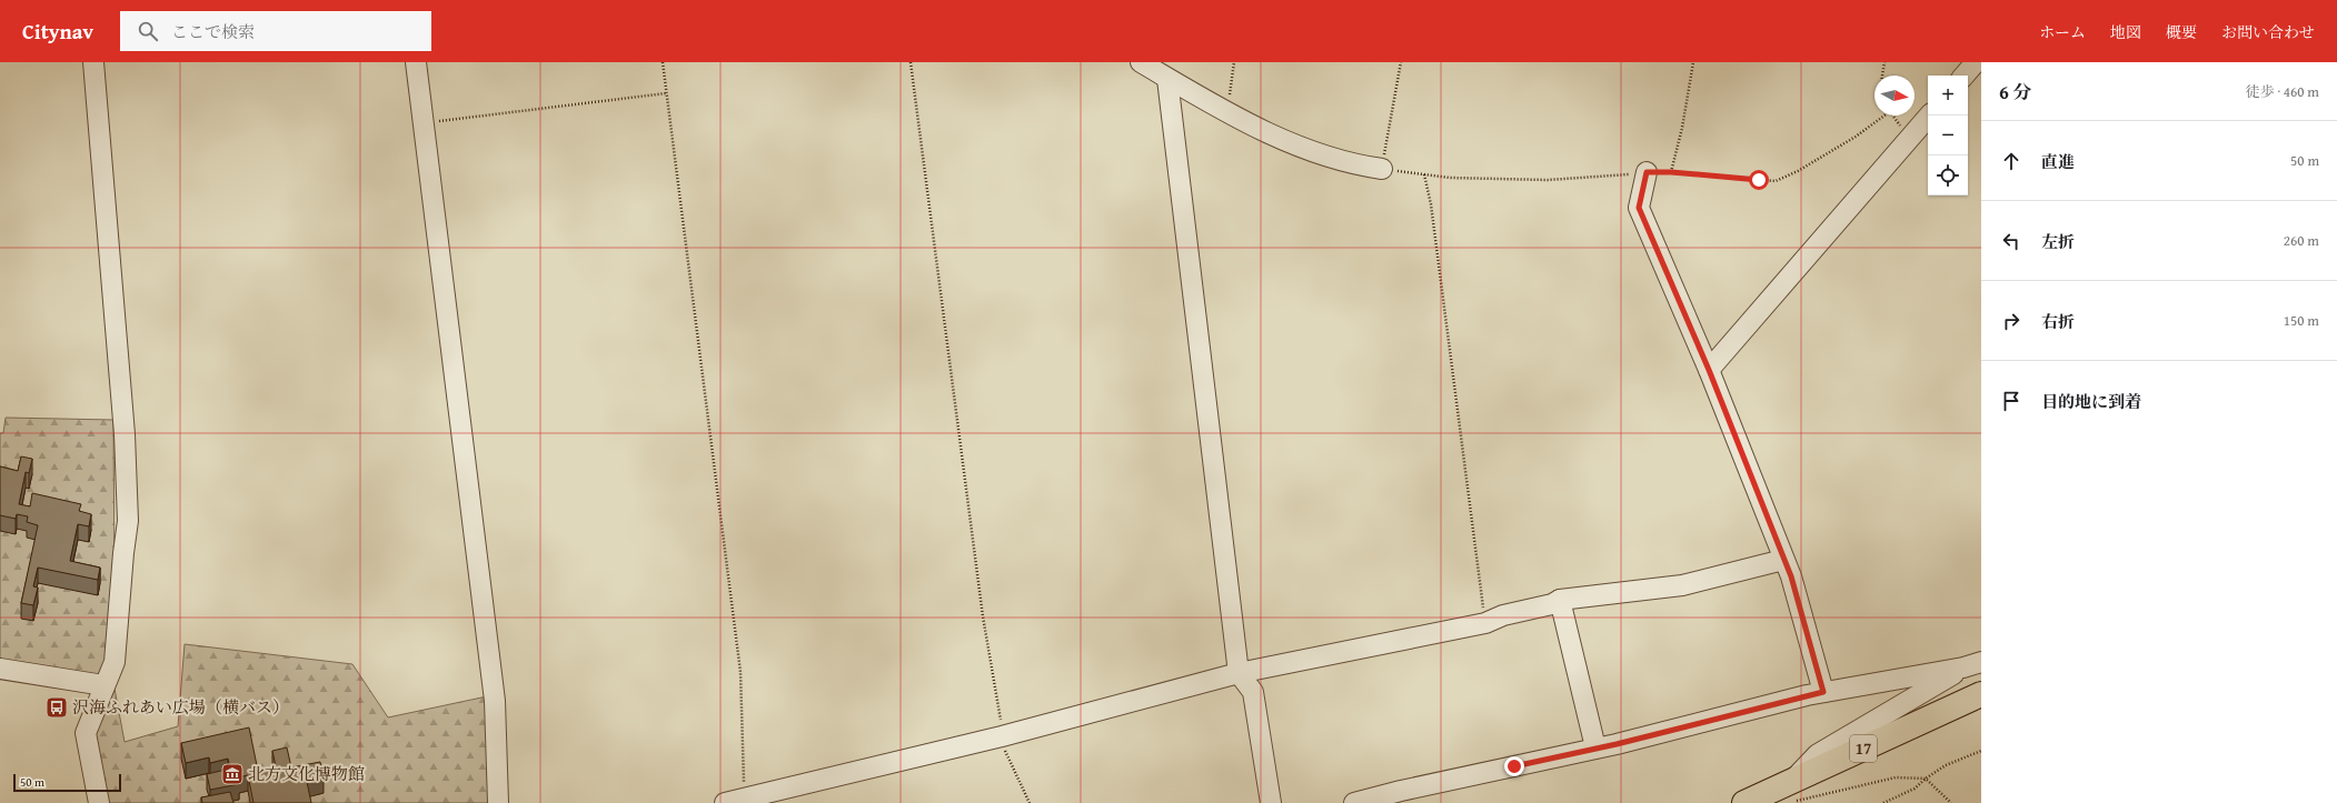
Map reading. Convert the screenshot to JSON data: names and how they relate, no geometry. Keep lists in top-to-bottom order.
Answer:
{
  "streets": {
    "main road": ["17"]
  },
  "places": {
    "bus stop": ["沢海ふれあい広場（横バス）"],
    "museum": ["北方文化博物館"]
  },
  "scale_bar": "50 m",
  "north": "right",
  "page": {
    "header": "Citynav",
    "search": "ここで検索",
    "nav": [
      "ホーム",
      "地図",
      "概要",
      "お問い合わせ"
    ],
    "heading": ["6 分", "徒歩 · 460 m"],
    "map_buttons": ["+", "−"],
    "list": [
      ["直進", "50 m"],
      ["左折", "260 m"],
      ["右折", "150 m"],
      "目的地に到着"
    ],
    "scale": "50 m"
  }
}
